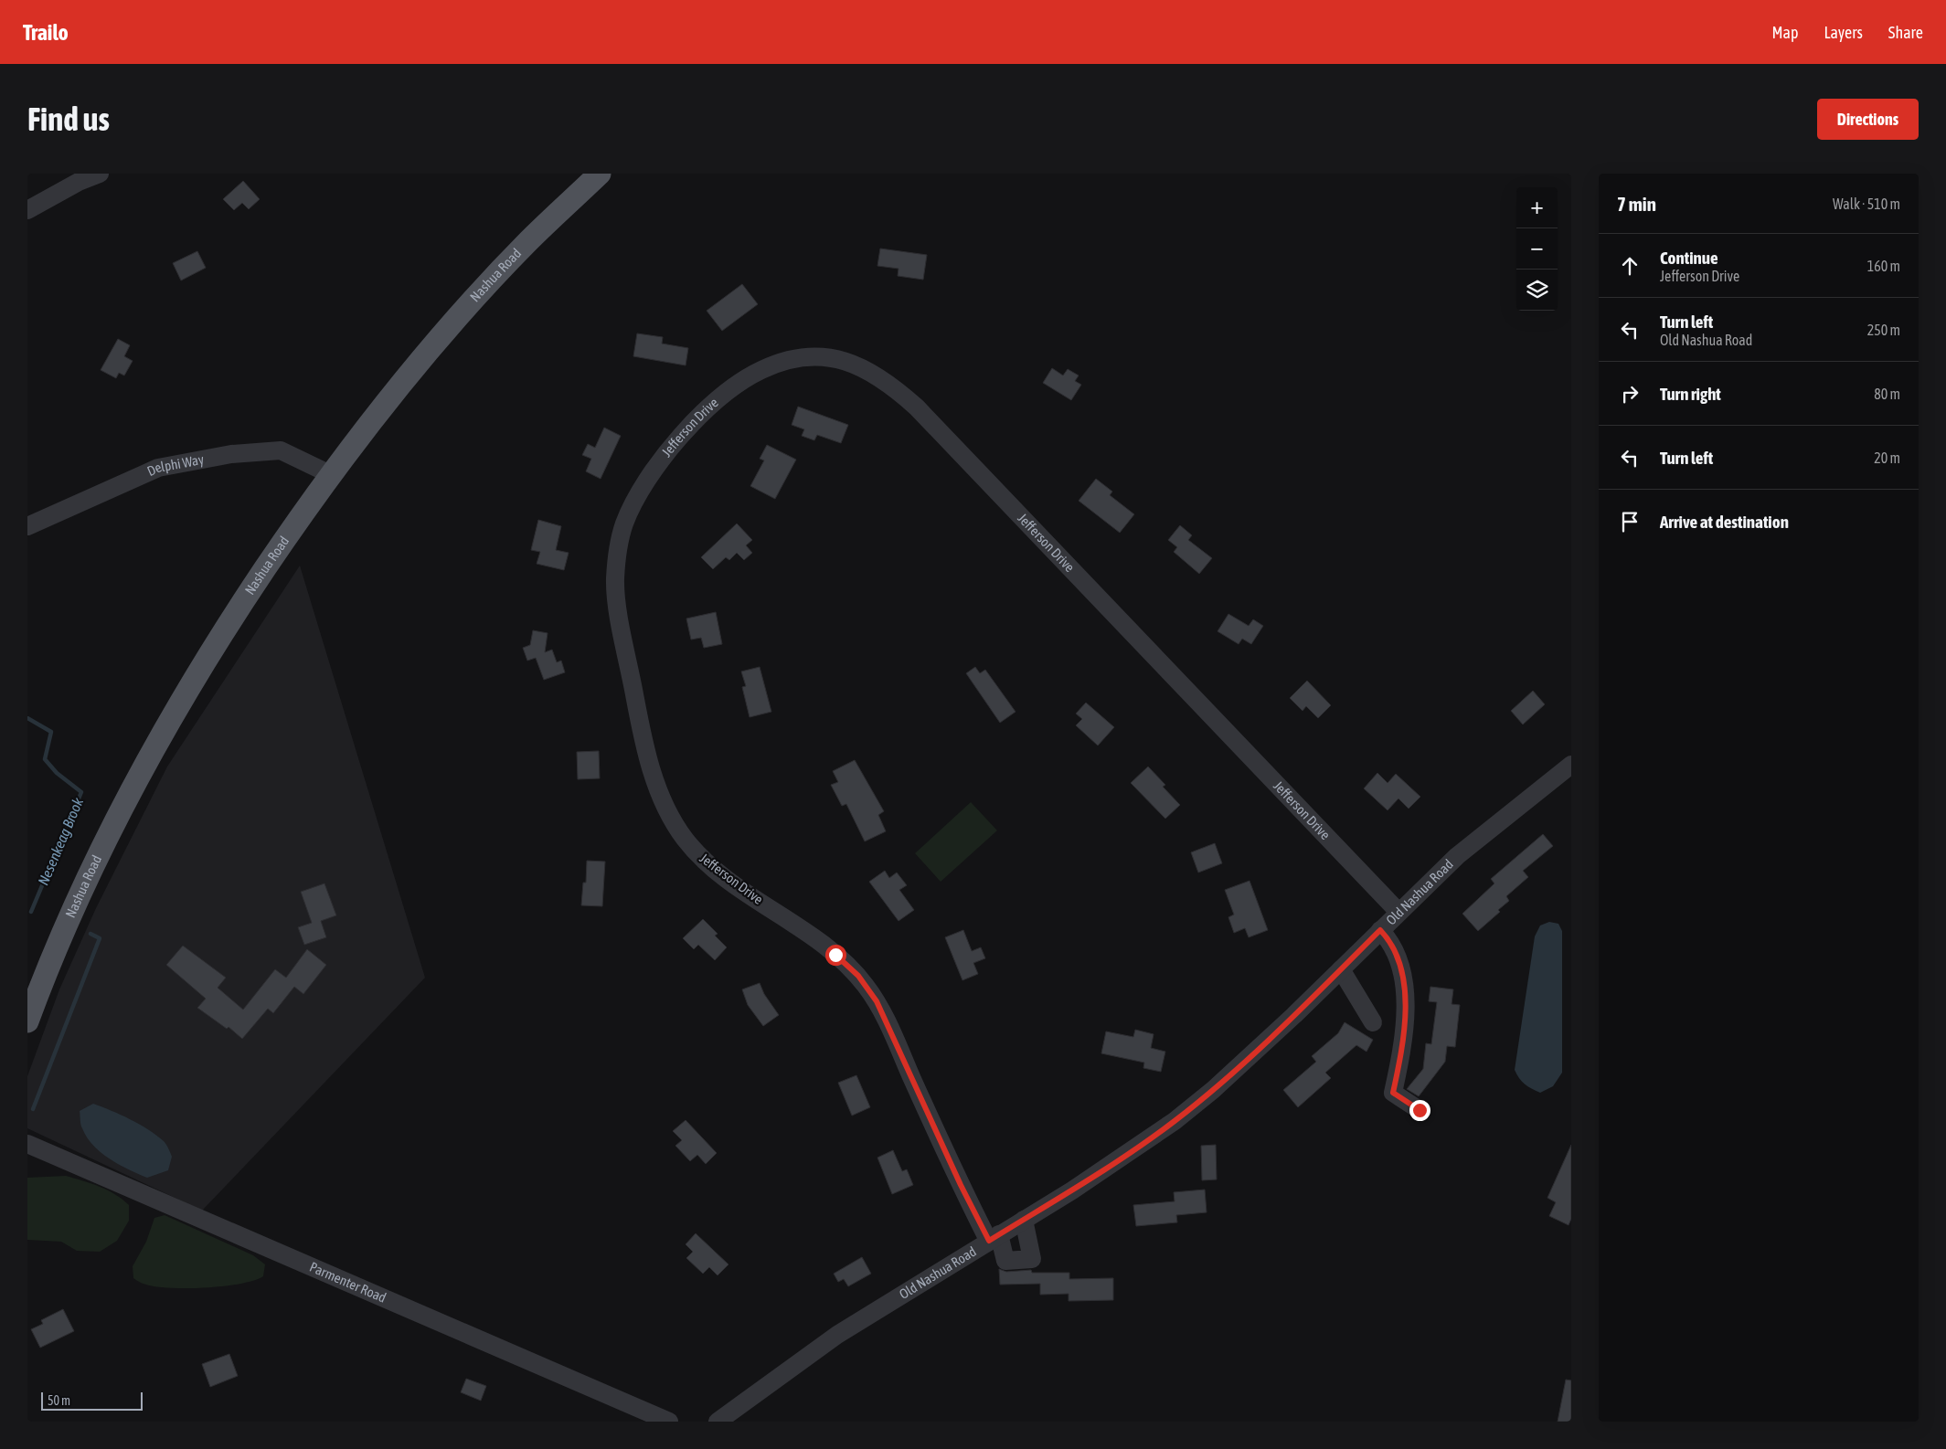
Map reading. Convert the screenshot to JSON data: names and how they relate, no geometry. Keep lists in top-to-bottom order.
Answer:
{
  "streets": {
    "main road": ["Nashua Road"],
    "street": [
      "Jefferson Drive",
      "Delphi Way",
      "Old Nashua Road",
      "Parmenter Road"
    ]
  },
  "crossings": [
    ["Nashua Road", "Delphi Way"],
    ["Jefferson Drive", "Old Nashua Road"]
  ],
  "water": ["Nesenkeag Brook"],
  "scale_bar": "50 m",
  "page": {
    "header": "Trailo",
    "nav": ["Map", "Layers", "Share"],
    "buttons": "Directions",
    "title": "Find us",
    "heading": ["7 min", "Walk · 510 m"],
    "map_buttons": ["+", "−"],
    "list": [
      ["Continue", "Jefferson Drive", "160 m"],
      ["Turn left", "Old Nashua Road", "250 m"],
      ["Turn right", "80 m"],
      ["Turn left", "20 m"],
      "Arrive at destination"
    ],
    "scale": "50 m"
  }
}
